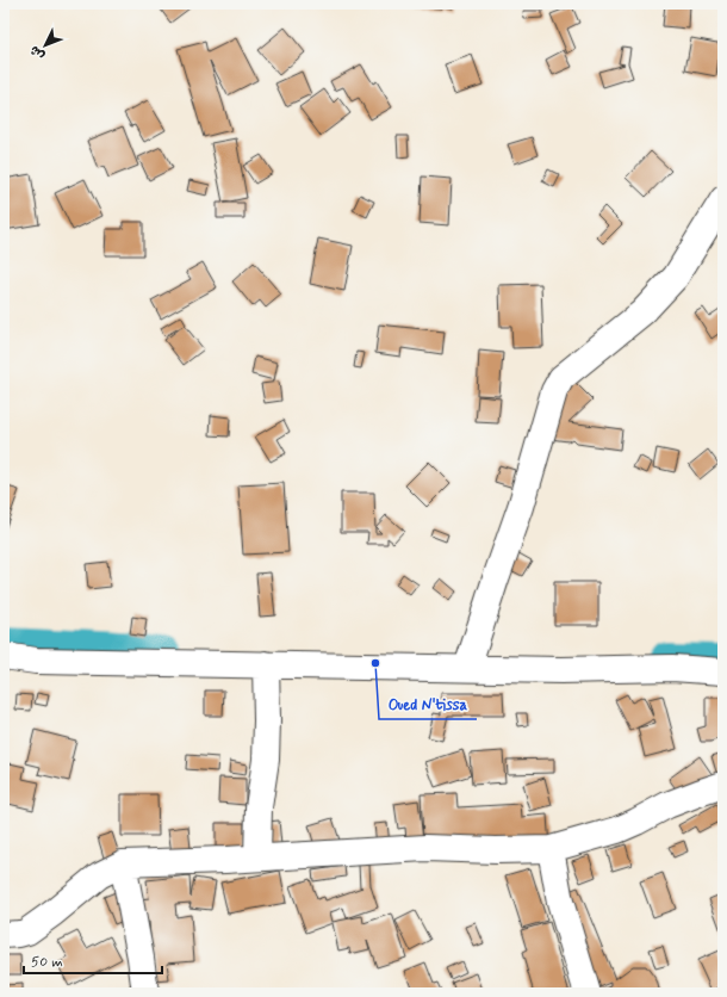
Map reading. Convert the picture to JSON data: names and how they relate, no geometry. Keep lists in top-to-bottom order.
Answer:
{
  "places": ["Oued N'tissa"],
  "scale_bar": "50 m",
  "north": "bottom left"
}
